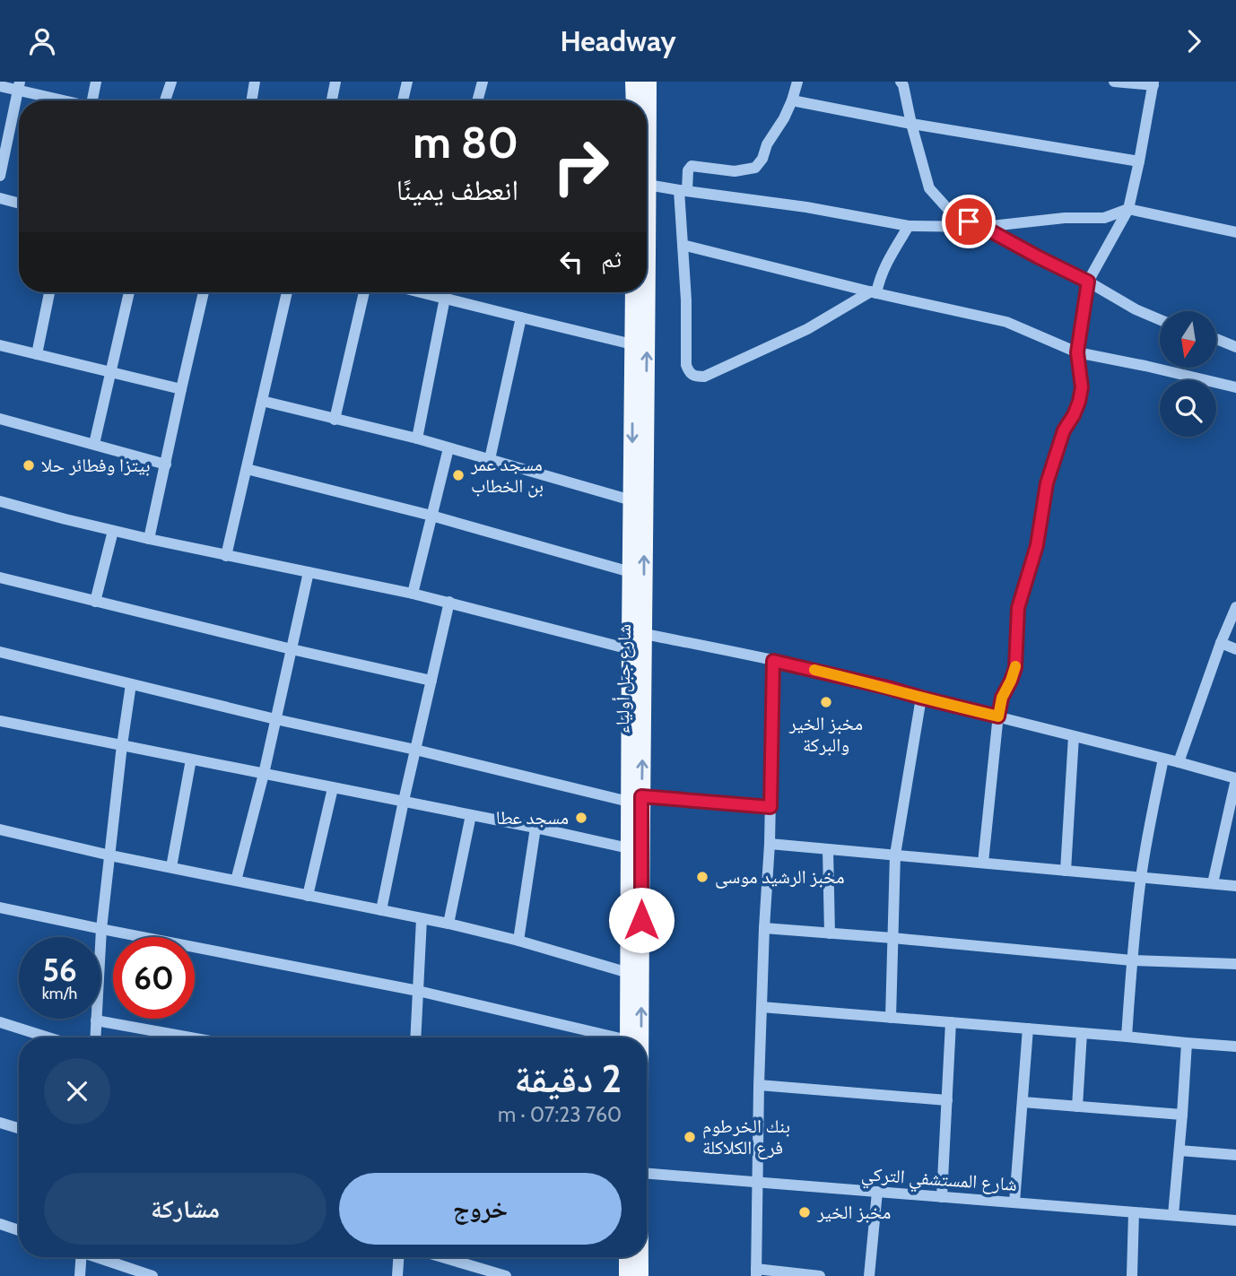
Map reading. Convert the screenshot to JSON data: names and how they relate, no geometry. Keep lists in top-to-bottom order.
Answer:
{
  "streets": {
    "main road": ["شارع جبل أولياء"],
    "street": ["شارع المستشفي التركي"]
  },
  "places": [
    "بيتزا وفطائر حلا",
    "مسجد عمر بن الخطاب",
    "مخبز الخير والبركة",
    "مسجد عطا",
    "مخبز الرشيد موسى",
    "بنك الخرطوم فرع الكلاكلة",
    "مخبز الخير"
  ],
  "north": "bottom",
  "page": {
    "header": "Headway",
    "turn": ["80 m", "انعطف يمينًا"],
    "then": "ثم",
    "speed": "56 km/h",
    "limit": "60",
    "heading": ["2 دقيقة", "760 m · 07:23"],
    "buttons": ["خروج", "مشاركة"]
  }
}
